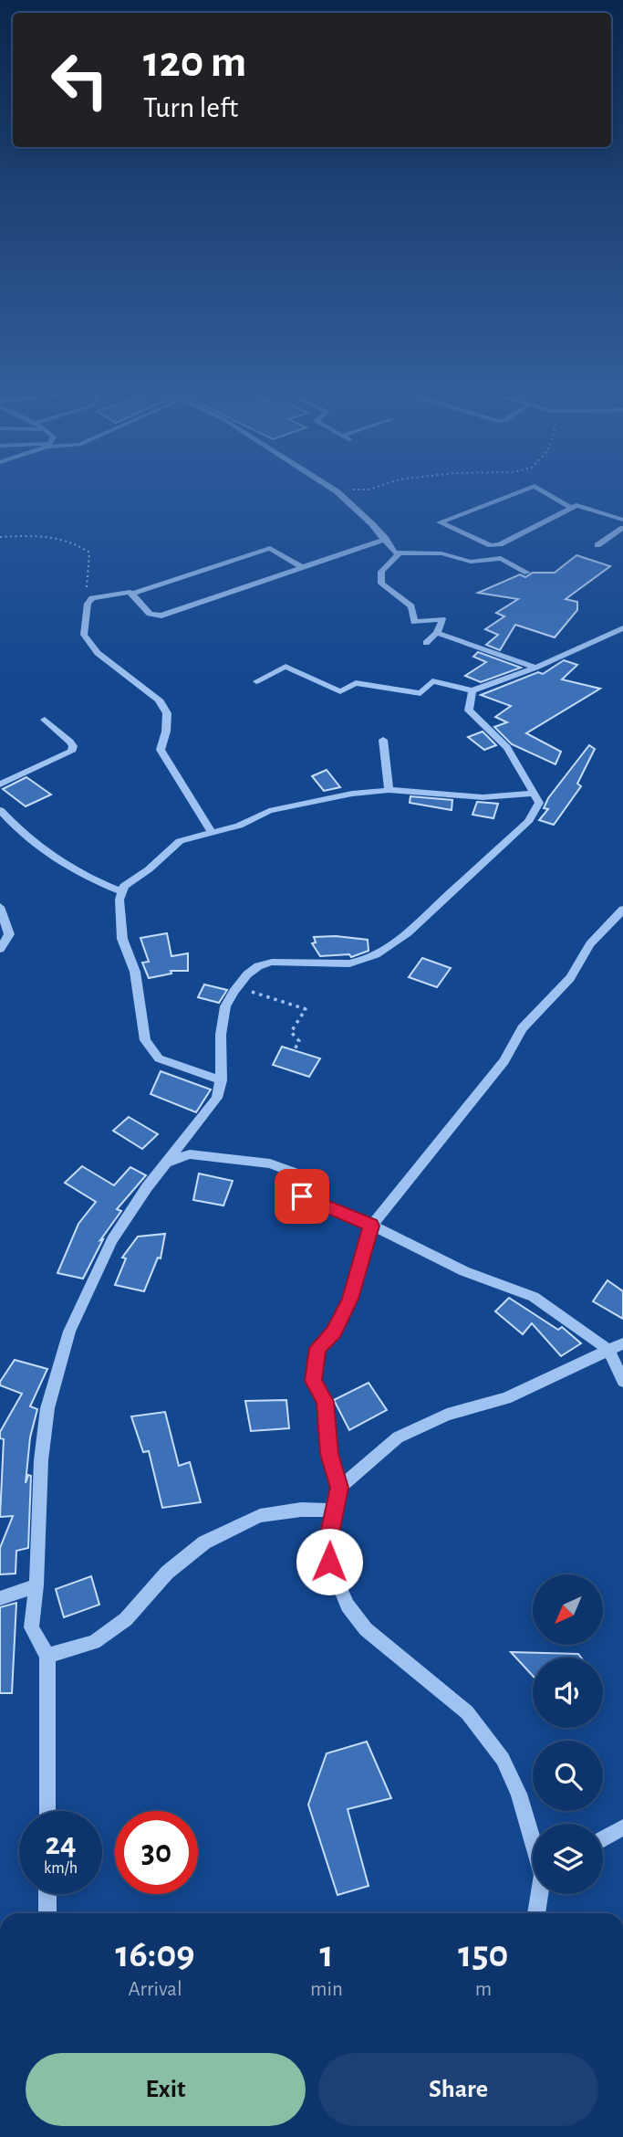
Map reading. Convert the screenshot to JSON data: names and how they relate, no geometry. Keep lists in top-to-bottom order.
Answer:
{
  "north": "bottom left",
  "page": {
    "turn": ["120 m", "Turn left"],
    "speed": "24 km/h",
    "limit": "30",
    "eta": [
      "16:09",
      "Arrival",
      "1",
      "min",
      "150",
      "m"
    ],
    "buttons": ["Exit", "Share"]
  }
}
